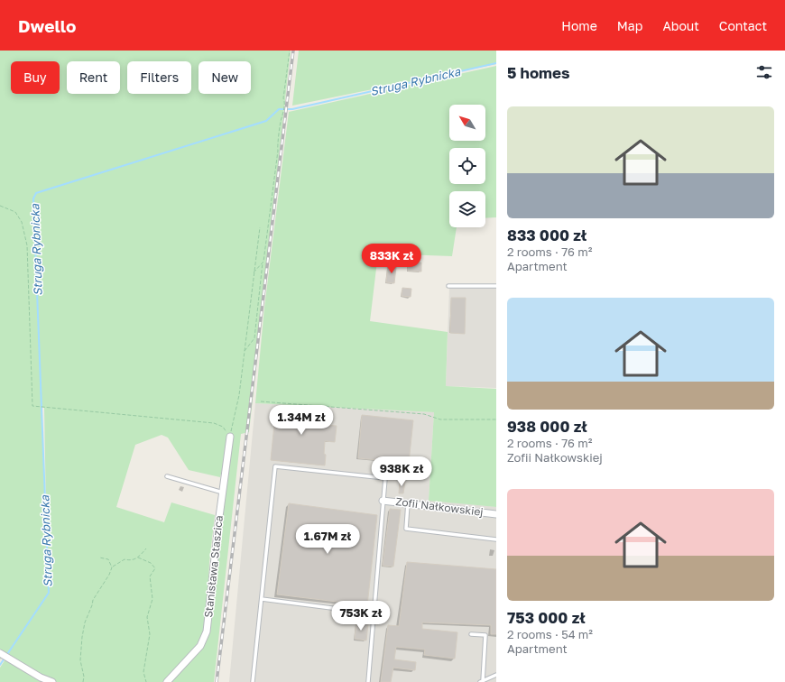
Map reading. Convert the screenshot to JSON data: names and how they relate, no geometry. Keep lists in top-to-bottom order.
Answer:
{
  "streets": {
    "street": ["Zofii Nałkowskiej", "Stanisława Staszica"]
  },
  "water": ["Struga Rybnicka"],
  "north": "top left",
  "page": {
    "header": "Dwello",
    "nav": [
      "Home",
      "Map",
      "About",
      "Contact"
    ],
    "heading": "5 homes",
    "chip": [
      "Buy",
      "Rent",
      "Filters",
      "New"
    ],
    "list": [
      {
        "name": "833 000 zł",
        "note": "2 rooms · 76 m² · Apartment"
      },
      {
        "name": "938 000 zł",
        "note": "2 rooms · 76 m² · Zofii Nałkowskiej"
      },
      {
        "name": "753 000 zł",
        "note": "2 rooms · 54 m² · Apartment"
      }
    ],
    "price": [
      "833K zł",
      "1.34M zł",
      "938K zł",
      "1.67M zł",
      "753K zł"
    ]
  }
}
